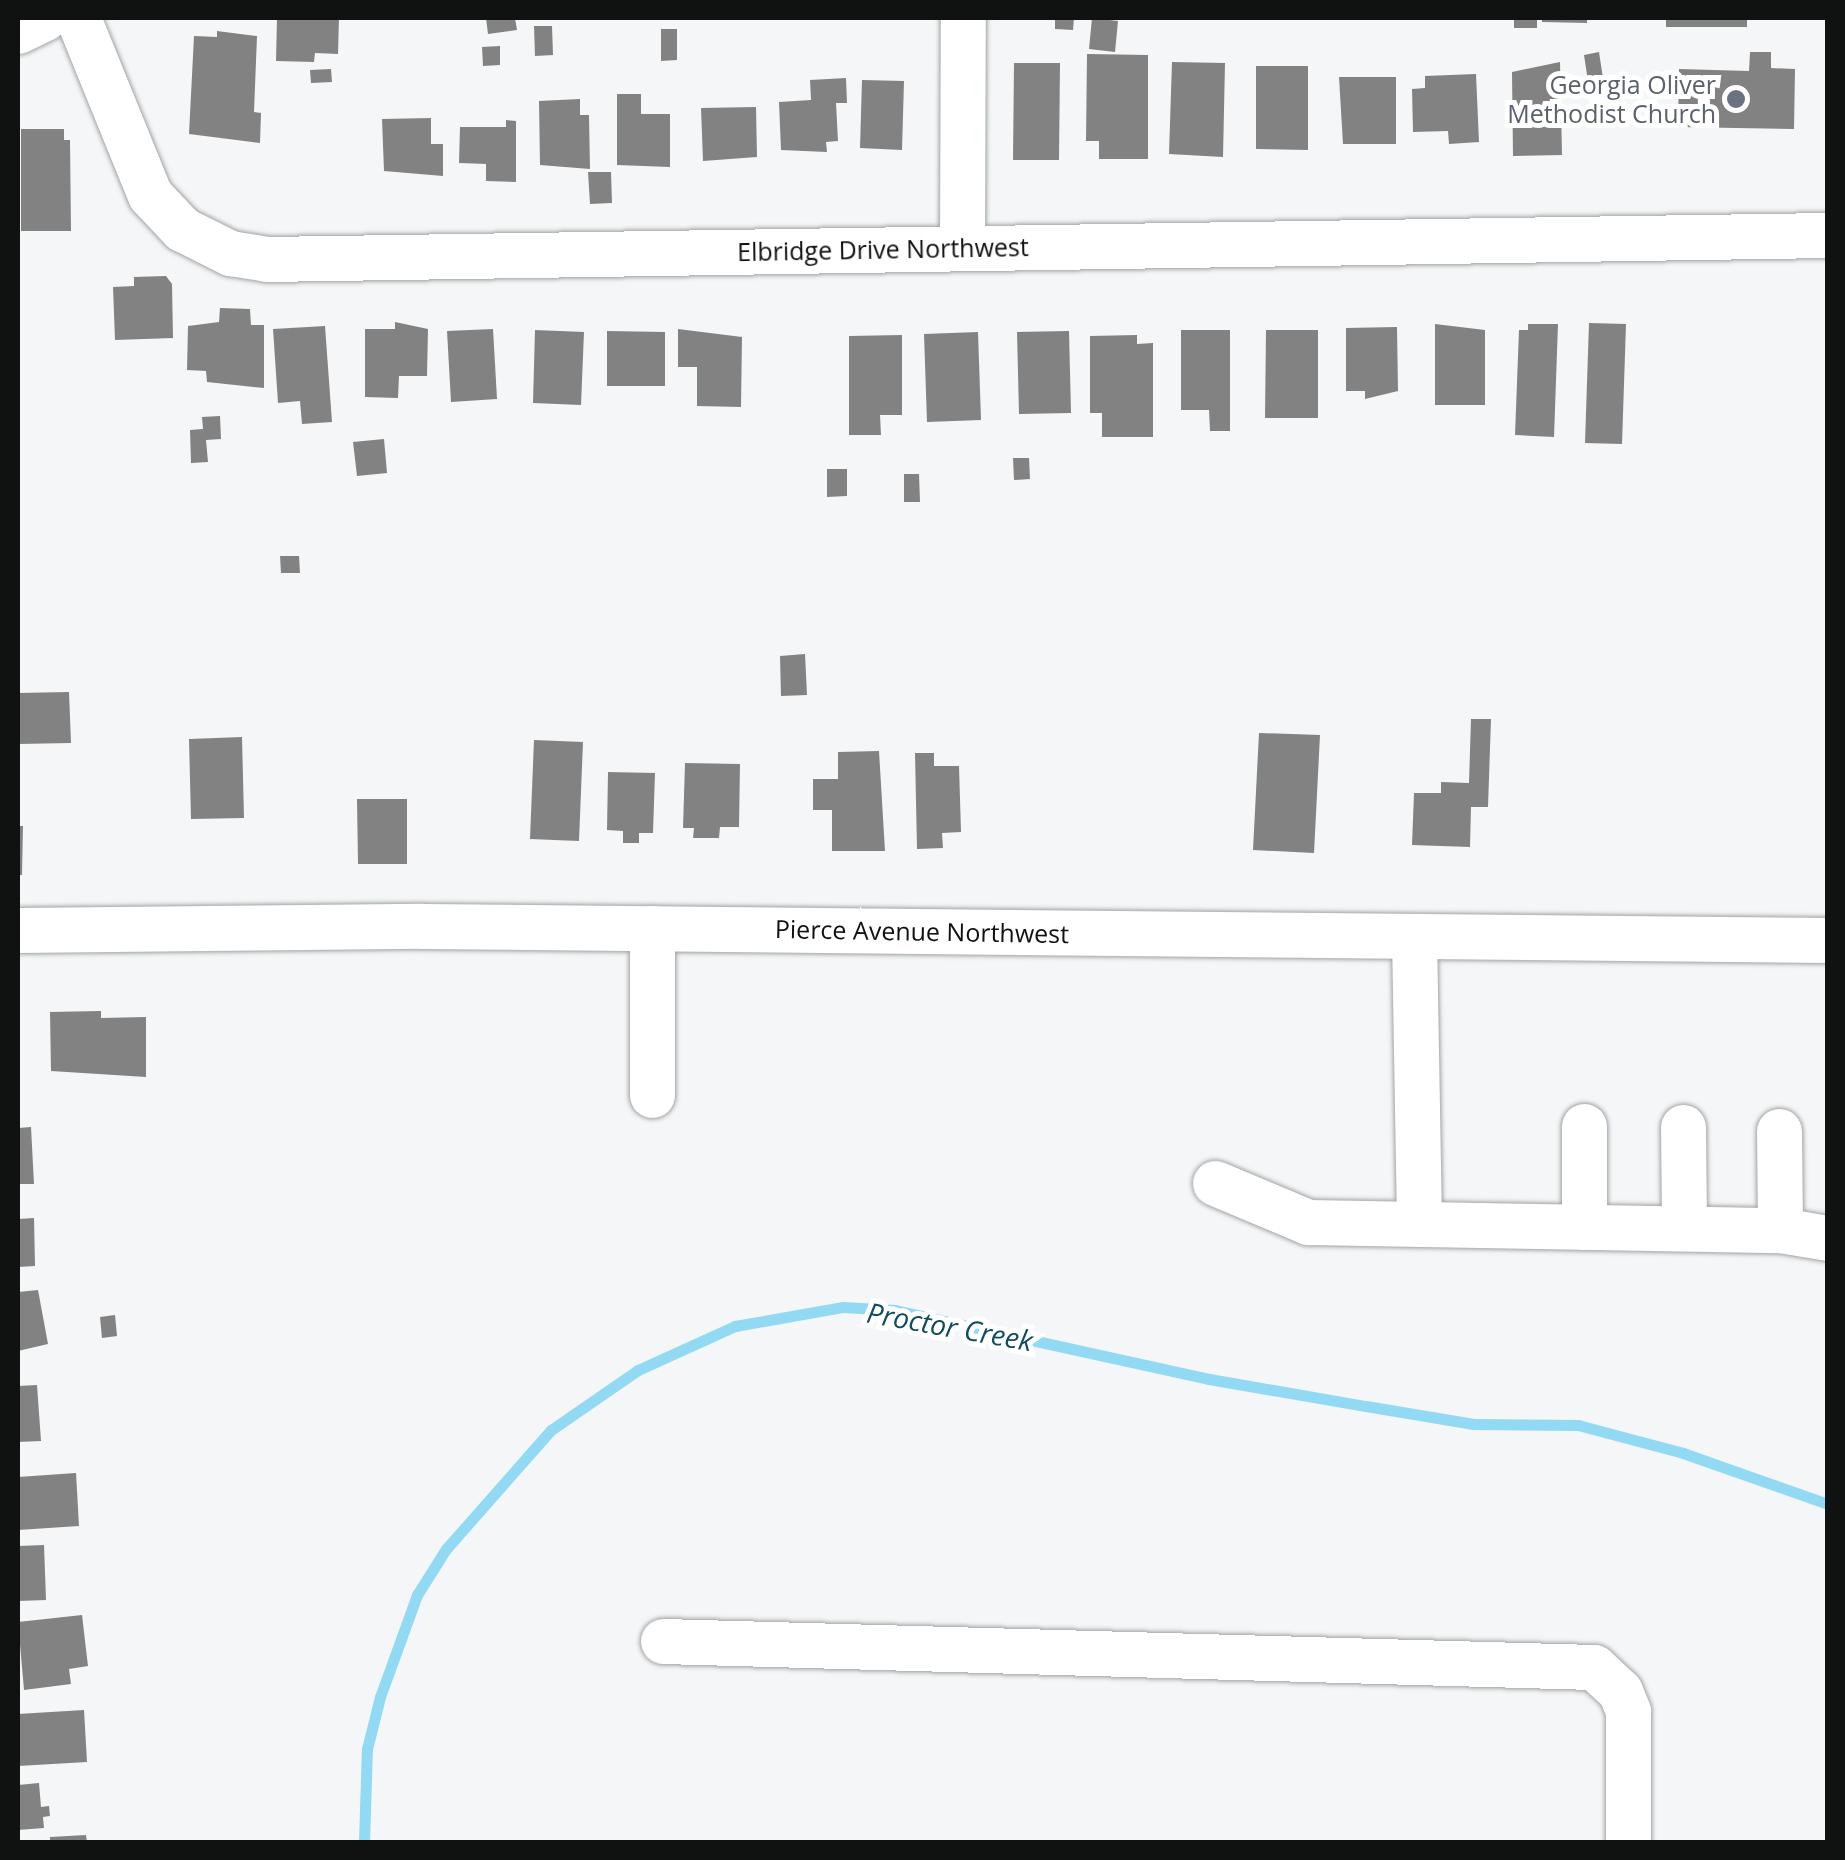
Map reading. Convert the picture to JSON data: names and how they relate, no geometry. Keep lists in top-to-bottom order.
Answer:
{
  "streets": {
    "street": ["Elbridge Drive Northwest", "Pierce Avenue Northwest"]
  },
  "water": ["Proctor Creek"],
  "places": ["Georgia Oliver Methodist Church"]
}
